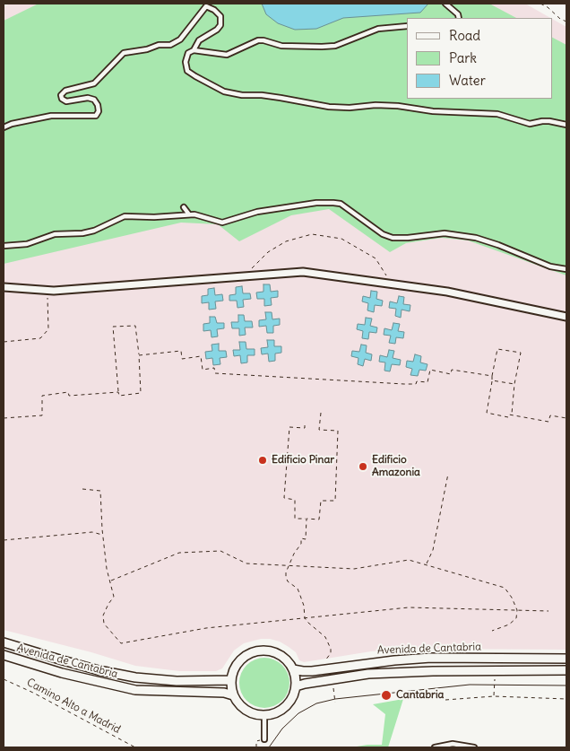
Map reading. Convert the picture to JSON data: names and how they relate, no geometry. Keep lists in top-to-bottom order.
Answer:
{
  "streets": {
    "street": ["Avenida de Cantabria"],
    "path": ["Camino Alto a Madrid"]
  },
  "places": ["Edificio Pinar", "Edificio Amazonia", "Cantabria"],
  "legend": ["Road", "Park", "Water"]
}
